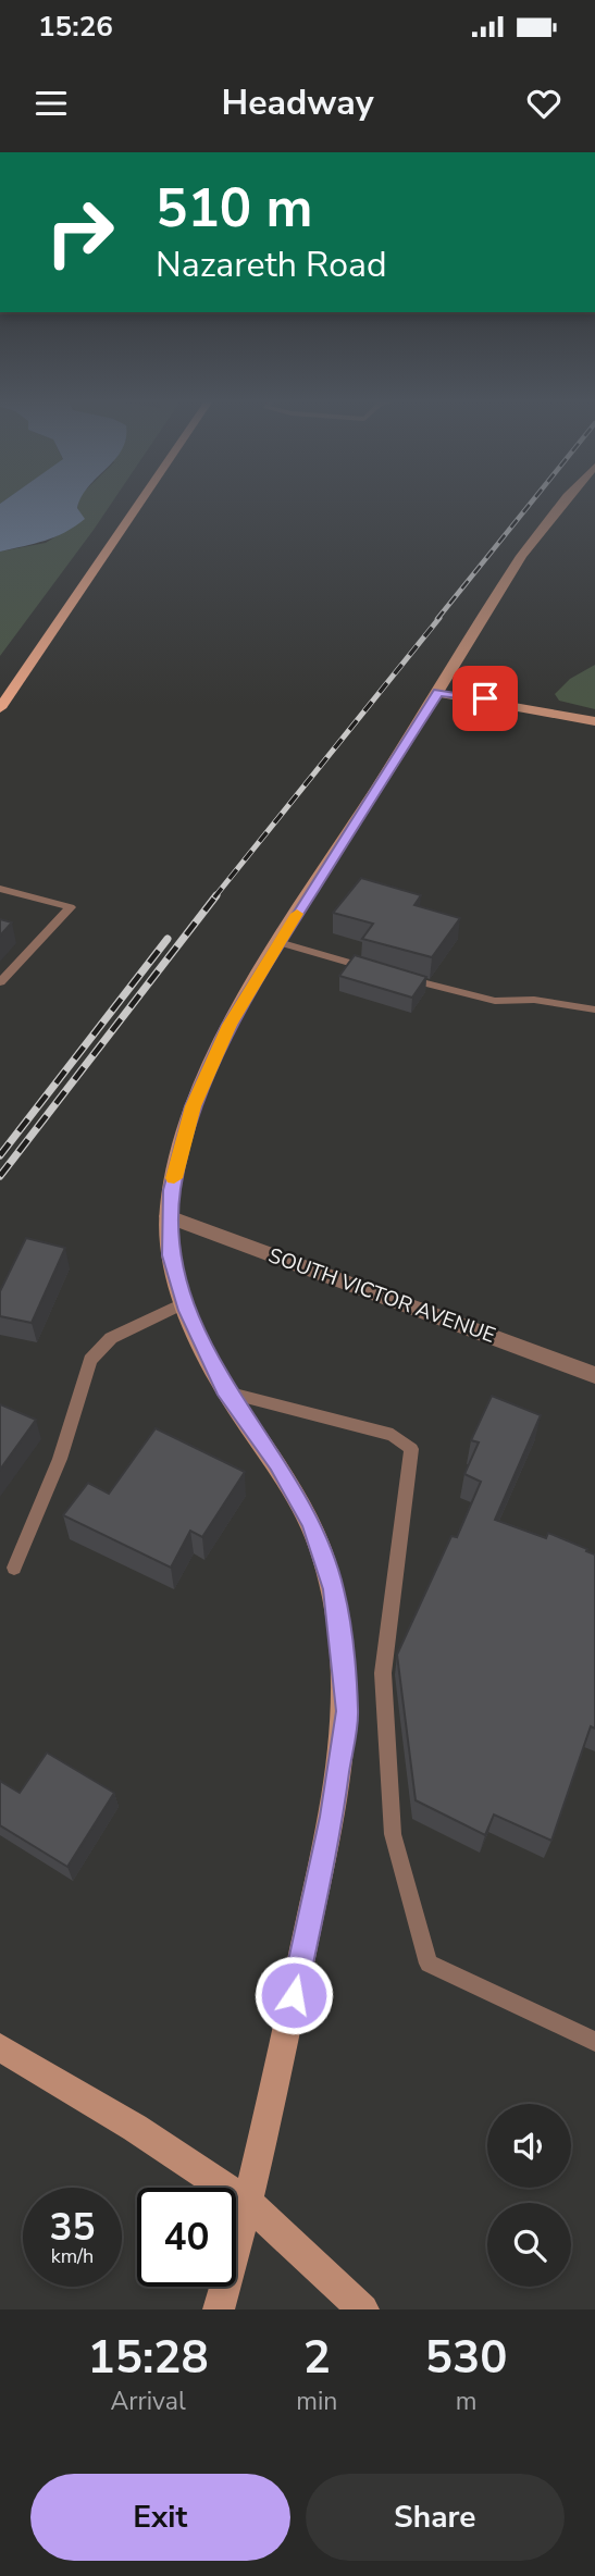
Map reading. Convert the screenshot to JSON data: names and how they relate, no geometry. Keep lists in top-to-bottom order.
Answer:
{
  "streets": {
    "street": ["SOUTH VICTOR AVENUE"]
  },
  "page": {
    "status": "15:26",
    "header": "Headway",
    "turn": ["510 m", "Nazareth Road"],
    "speed": "35 km/h",
    "limit": "40",
    "eta": [
      "15:28",
      "Arrival",
      "2",
      "min",
      "530",
      "m"
    ],
    "buttons": ["Exit", "Share"]
  }
}
